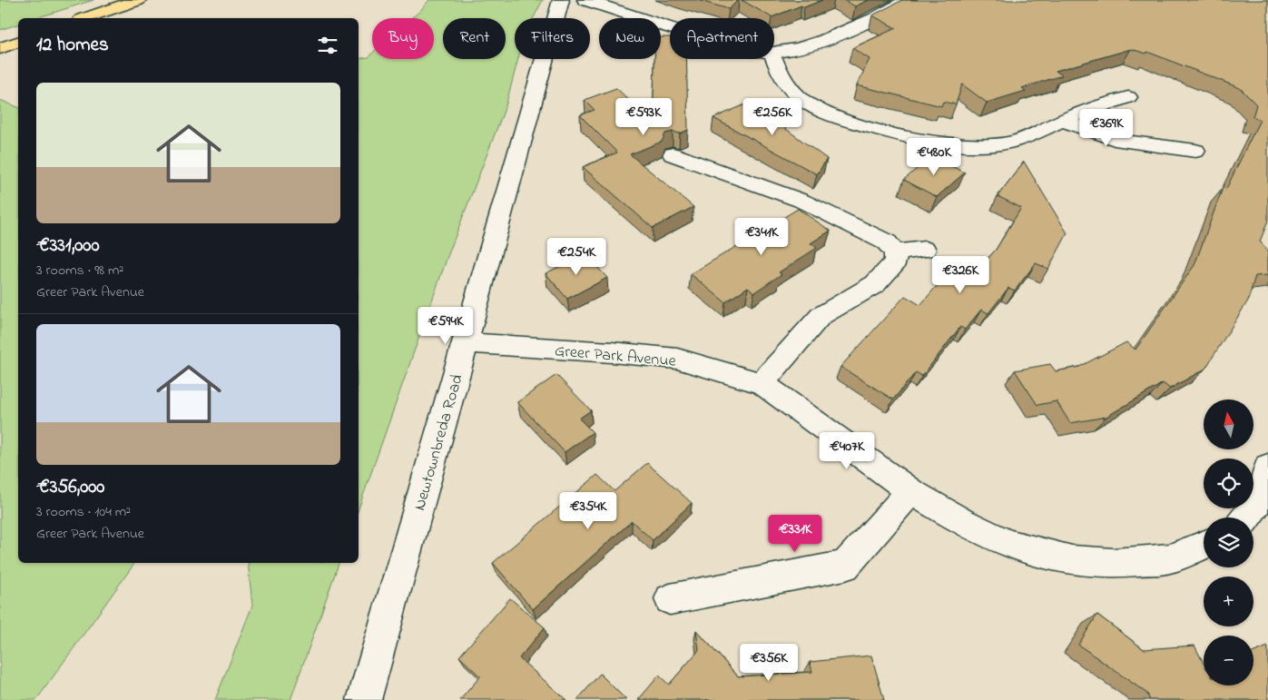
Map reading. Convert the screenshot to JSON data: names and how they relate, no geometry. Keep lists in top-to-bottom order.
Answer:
{
  "streets": {
    "street": ["Greer Park Avenue", "Newtownbreda Road"]
  },
  "crossings": [
    ["Greer Park Avenue", "Newtownbreda Road"]
  ],
  "north": "top",
  "page": {
    "chip": [
      "Buy",
      "Rent",
      "Filters",
      "New",
      "Apartment"
    ],
    "heading": "12 homes",
    "list": [
      {
        "name": "€331,000",
        "note": "3 rooms · 98 m² · Greer Park Avenue"
      },
      {
        "name": "€356,000",
        "note": "3 rooms · 104 m² · Greer Park Avenue"
      }
    ],
    "price": [
      "€593K",
      "€256K",
      "€369K",
      "€480K",
      "€341K",
      "€254K",
      "€326K",
      "€594K",
      "€407K",
      "€354K",
      "€331K",
      "€356K"
    ],
    "map_buttons": ["+", "−"]
  }
}
